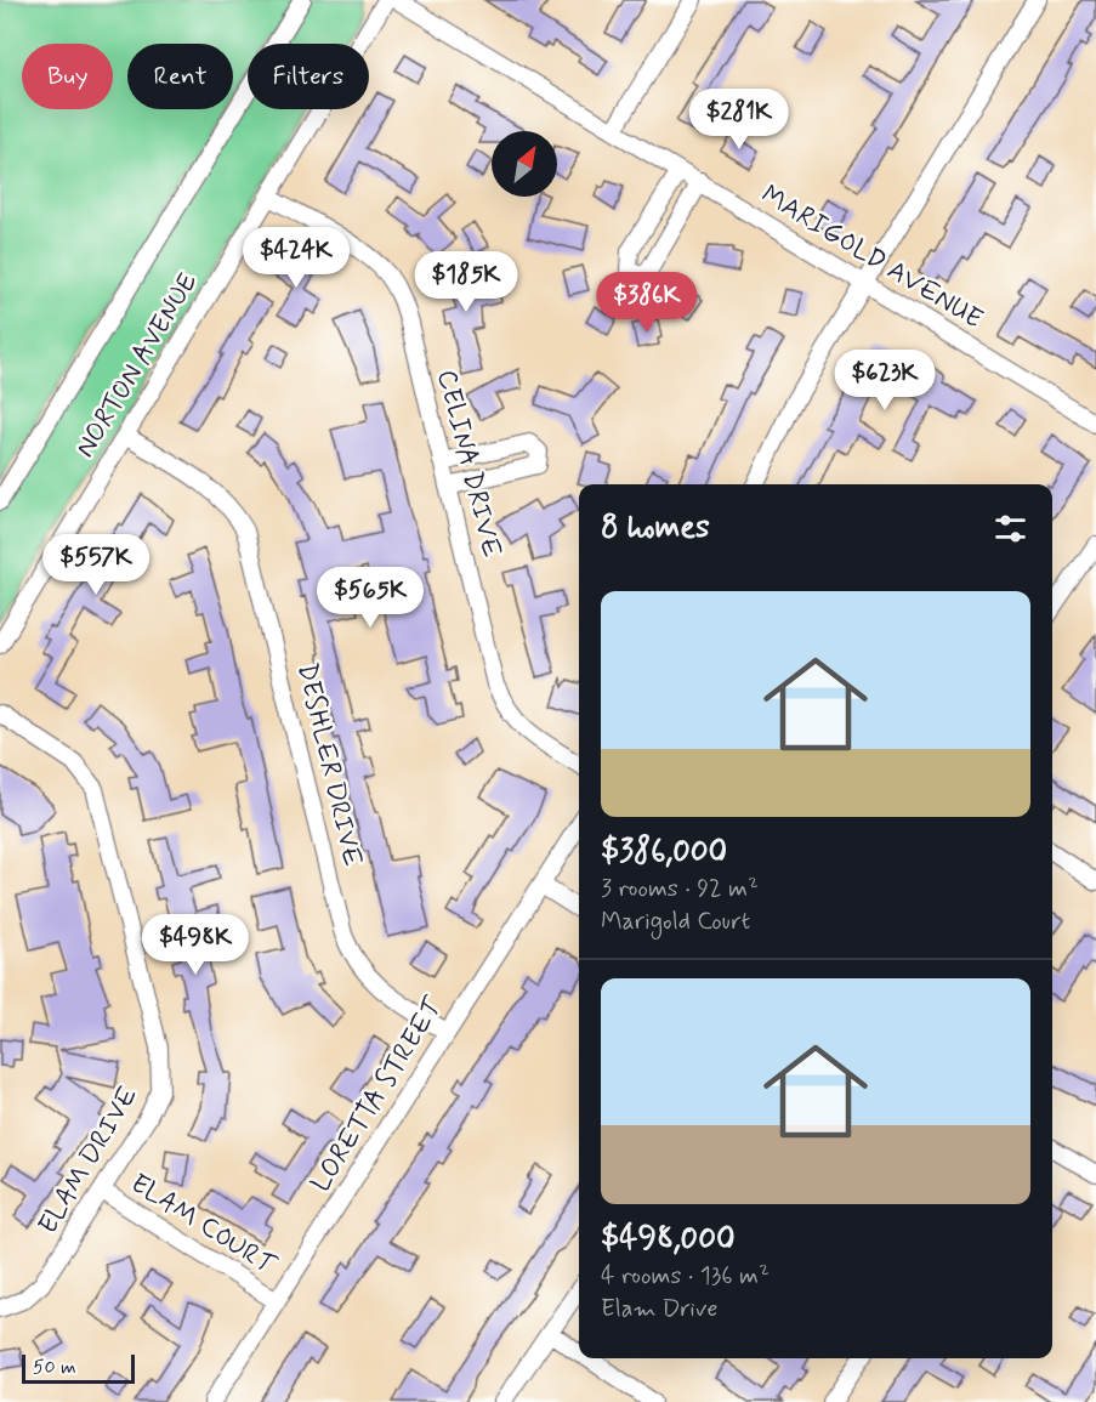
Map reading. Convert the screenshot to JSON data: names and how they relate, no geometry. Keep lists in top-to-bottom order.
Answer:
{
  "streets": {
    "street": [
      "MARIGOLD AVENUE",
      "NORTON AVENUE",
      "CELINA DRIVE",
      "DESHLER DRIVE",
      "LORETTA STREET",
      "ELAM DRIVE",
      "ELAM COURT"
    ]
  },
  "crossings": [
    ["NORTON AVENUE", "CELINA DRIVE"],
    ["NORTON AVENUE", "DESHLER DRIVE"],
    ["DESHLER DRIVE", "LORETTA STREET"],
    ["LORETTA STREET", "ELAM COURT"],
    ["ELAM DRIVE", "ELAM COURT"]
  ],
  "scale_bar": "50 m",
  "north": "top right",
  "page": {
    "chip": ["Buy", "Rent", "Filters"],
    "price": [
      "$281K",
      "$424K",
      "$185K",
      "$386K",
      "$623K",
      "$557K",
      "$565K",
      "$498K"
    ],
    "heading": "8 homes",
    "list": [
      {
        "name": "$386,000",
        "note": "3 rooms · 92 m² · Marigold Court"
      },
      {
        "name": "$498,000",
        "note": "4 rooms · 136 m² · Elam Drive"
      }
    ],
    "scale": "50 m"
  }
}
